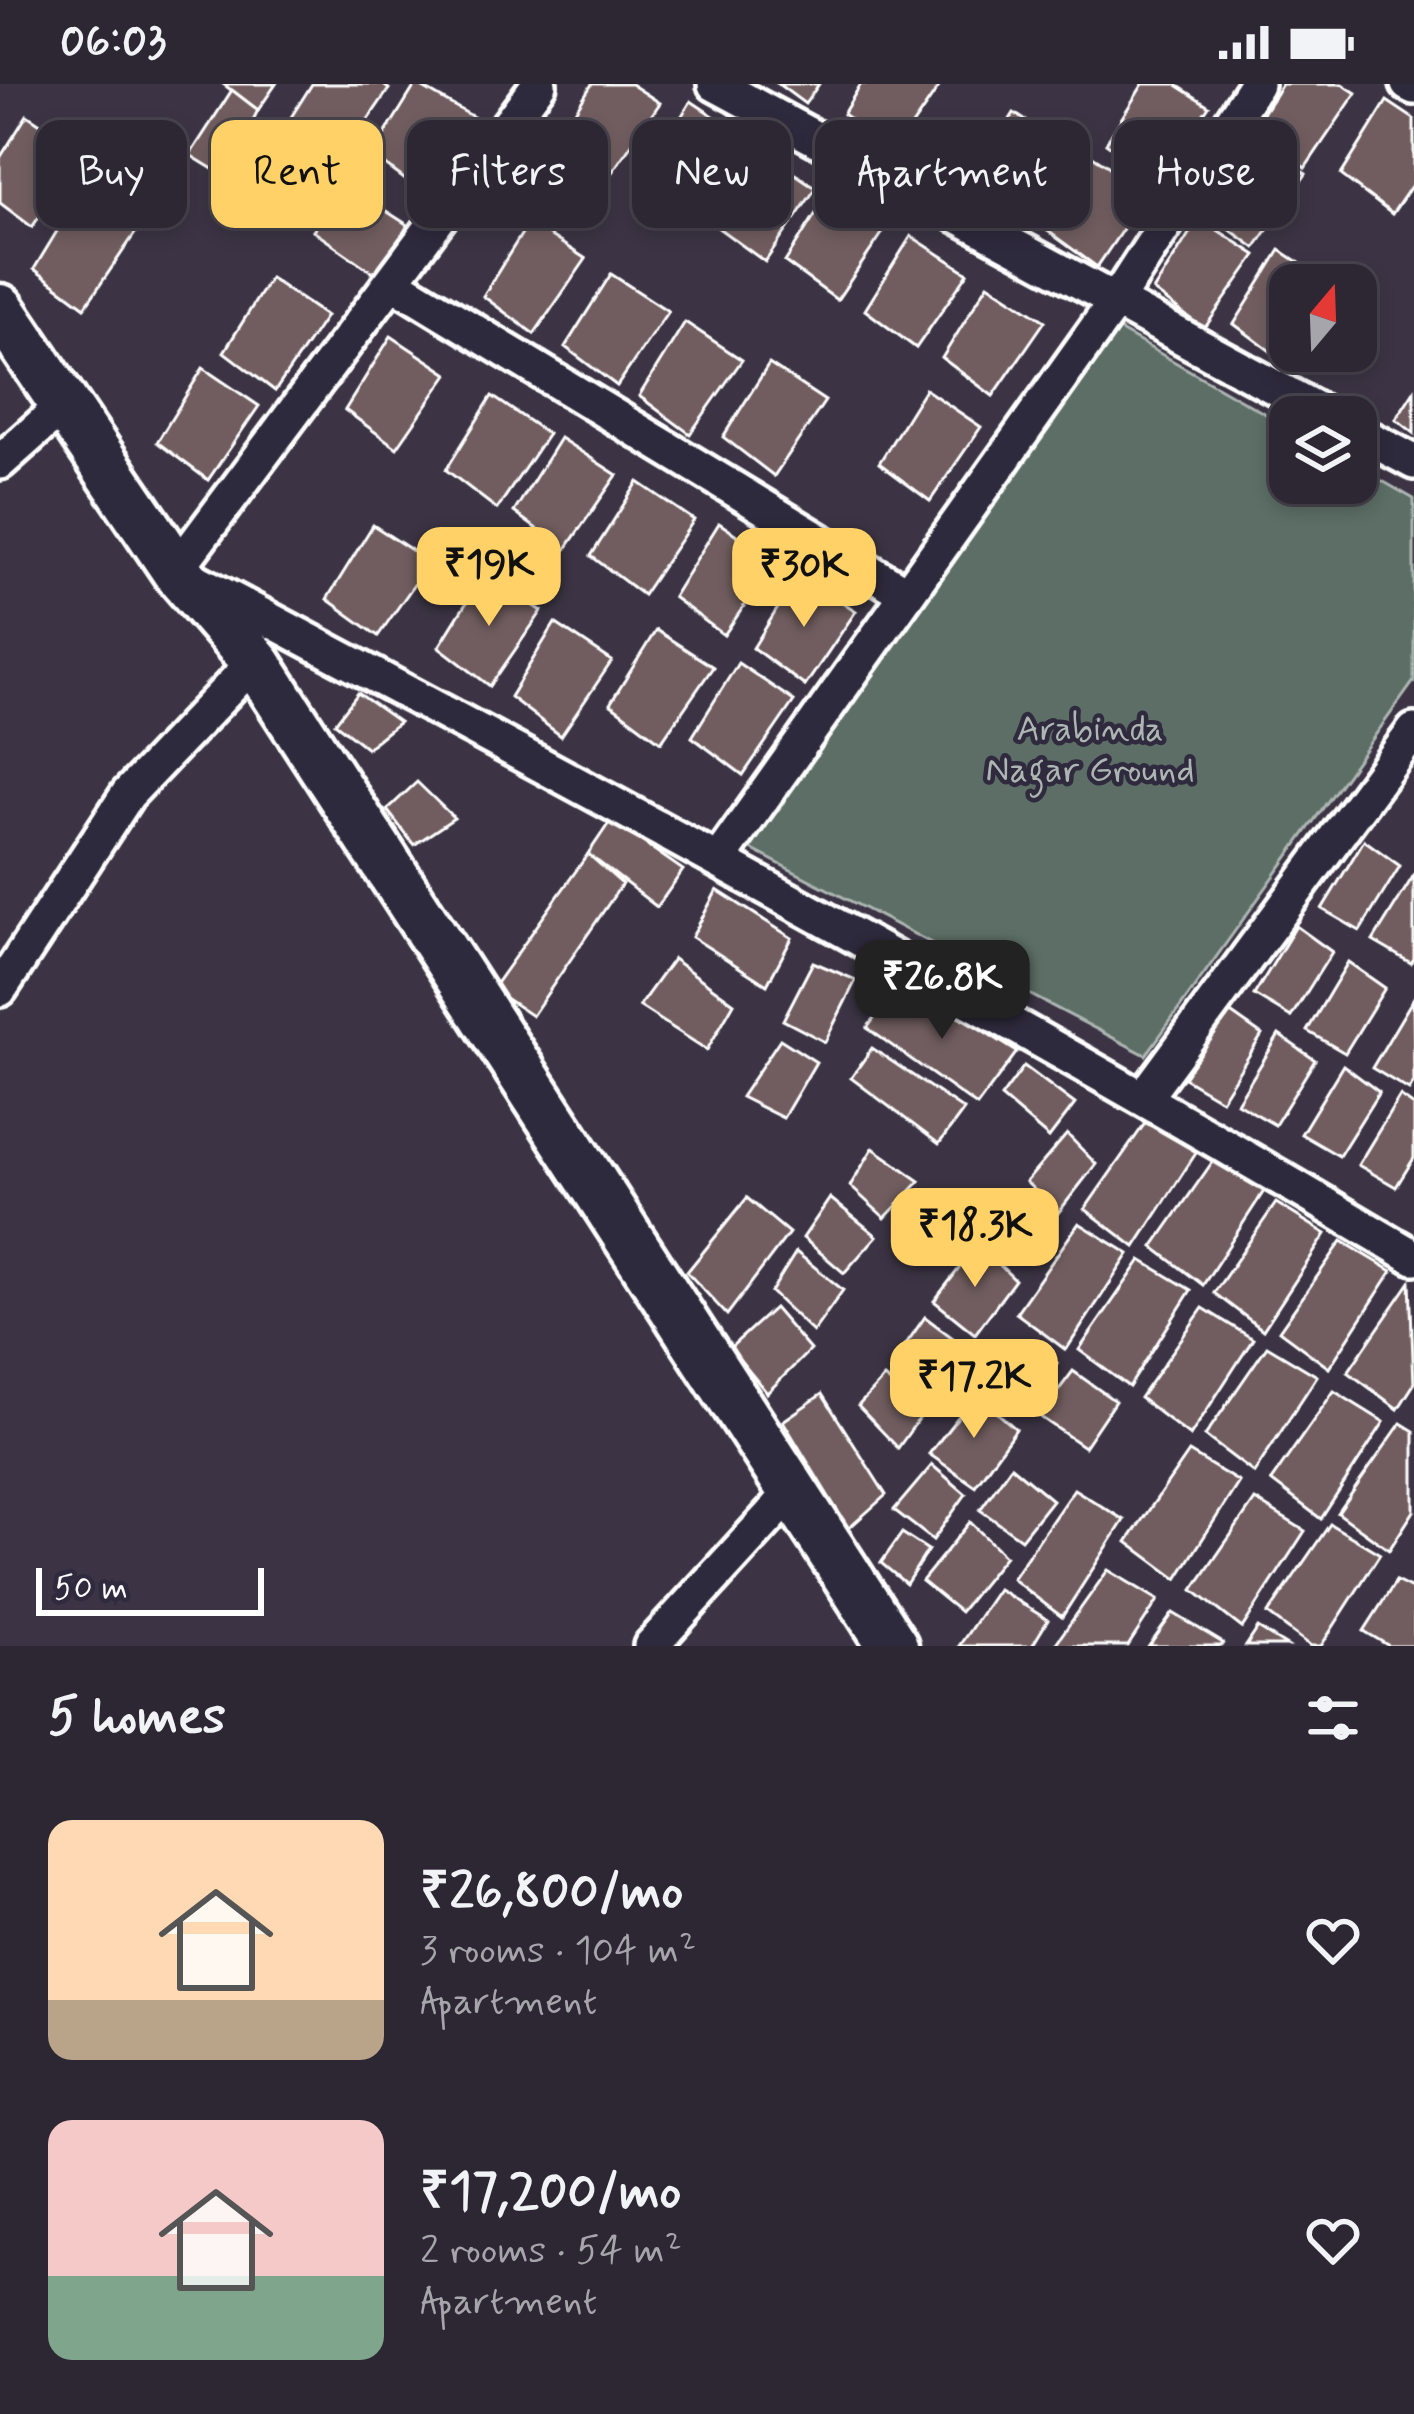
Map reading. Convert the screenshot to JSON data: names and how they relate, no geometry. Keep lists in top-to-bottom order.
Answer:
{
  "parks": ["Arabinda Nagar Ground"],
  "scale_bar": "50 m",
  "north": "top",
  "page": {
    "status": "06:03",
    "chip": [
      "Buy",
      "Rent",
      "Filters",
      "New",
      "Apartment",
      "House"
    ],
    "price": [
      "₹19K",
      "₹30K",
      "₹26.8K",
      "₹18.3K",
      "₹17.2K"
    ],
    "scale": "50 m",
    "heading": "5 homes",
    "list": [
      {
        "name": "₹26,800/mo",
        "note": "3 rooms · 104 m² · Apartment"
      },
      {
        "name": "₹17,200/mo",
        "note": "2 rooms · 54 m² · Apartment"
      }
    ]
  }
}
